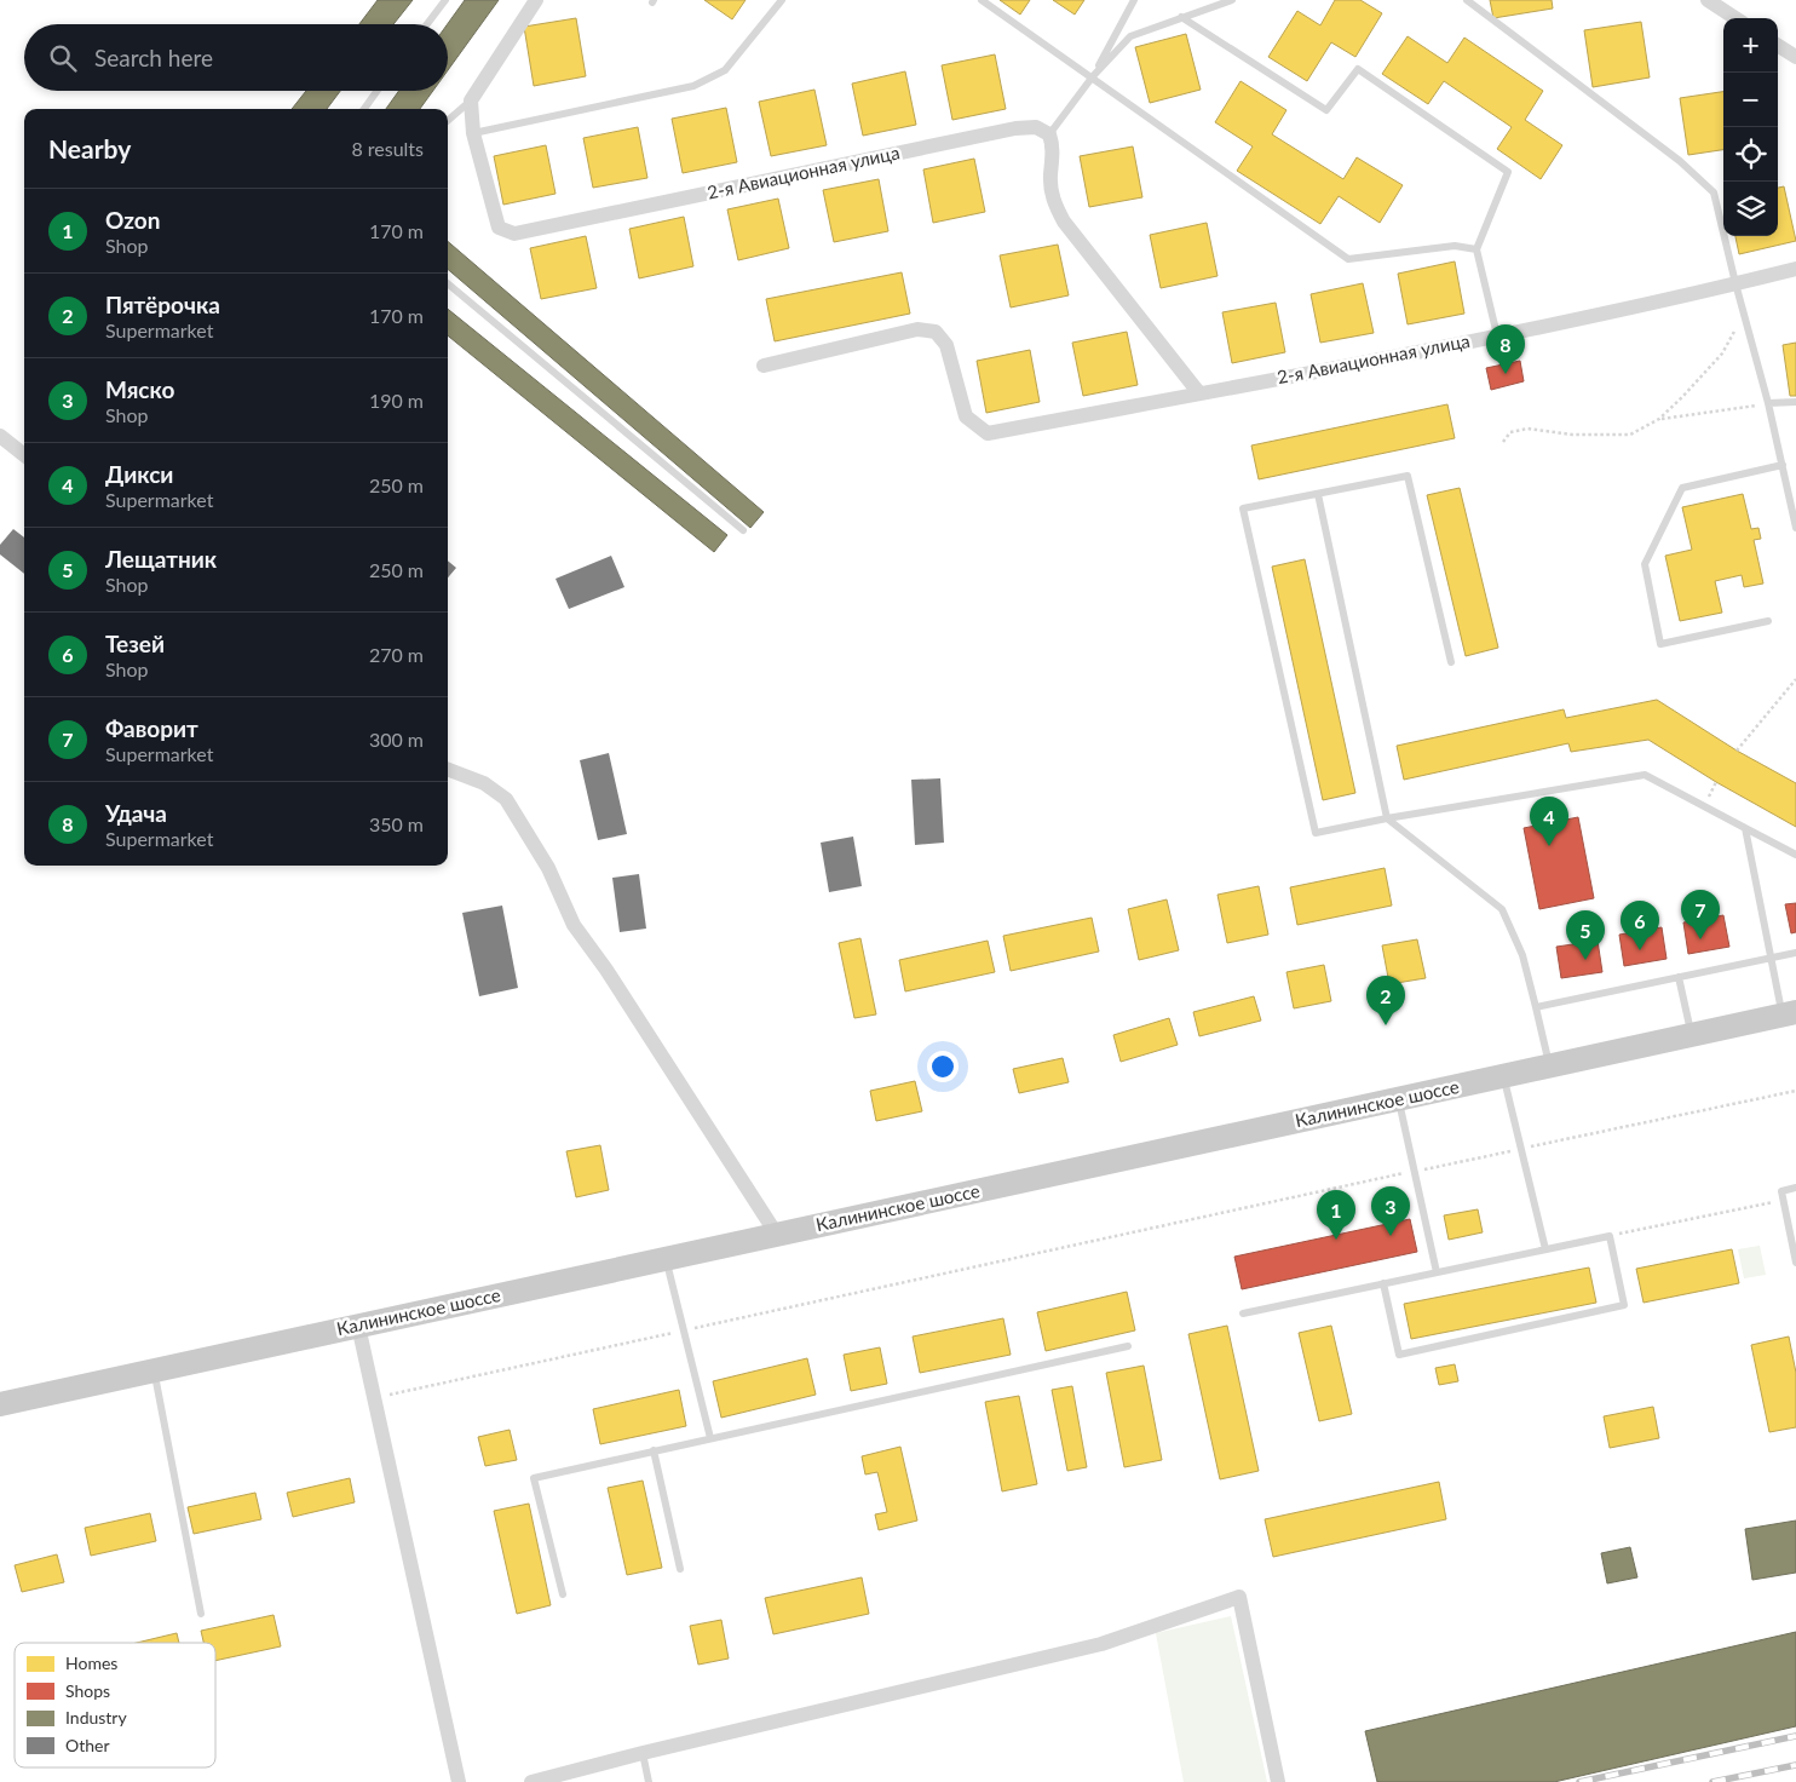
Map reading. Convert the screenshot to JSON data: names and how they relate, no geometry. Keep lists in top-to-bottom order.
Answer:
{
  "streets": {
    "main road": ["Калининское шоссе"],
    "street": ["2-я Авиационная улица"]
  },
  "legend": [
    "Homes",
    "Shops",
    "Industry",
    "Other"
  ],
  "page": {
    "map_buttons": ["+", "−"],
    "search": "Search here",
    "heading": ["Nearby", "8 results"],
    "list": [
      {
        "mark": "1",
        "name": "Ozon",
        "note": "Shop",
        "value": "170 m"
      },
      {
        "mark": "2",
        "name": "Пятёрочка",
        "note": "Supermarket",
        "value": "170 m"
      },
      {
        "mark": "3",
        "name": "Мяско",
        "note": "Shop",
        "value": "190 m"
      },
      {
        "mark": "4",
        "name": "Дикси",
        "note": "Supermarket",
        "value": "250 m"
      },
      {
        "mark": "5",
        "name": "Лещатник",
        "note": "Shop",
        "value": "250 m"
      },
      {
        "mark": "6",
        "name": "Тезей",
        "note": "Shop",
        "value": "270 m"
      },
      {
        "mark": "7",
        "name": "Фаворит",
        "note": "Supermarket",
        "value": "300 m"
      },
      {
        "mark": "8",
        "name": "Удача",
        "note": "Supermarket",
        "value": "350 m"
      }
    ],
    "pins": [
      "8",
      "4",
      "7",
      "6",
      "5",
      "2",
      "3",
      "1"
    ]
  }
}
